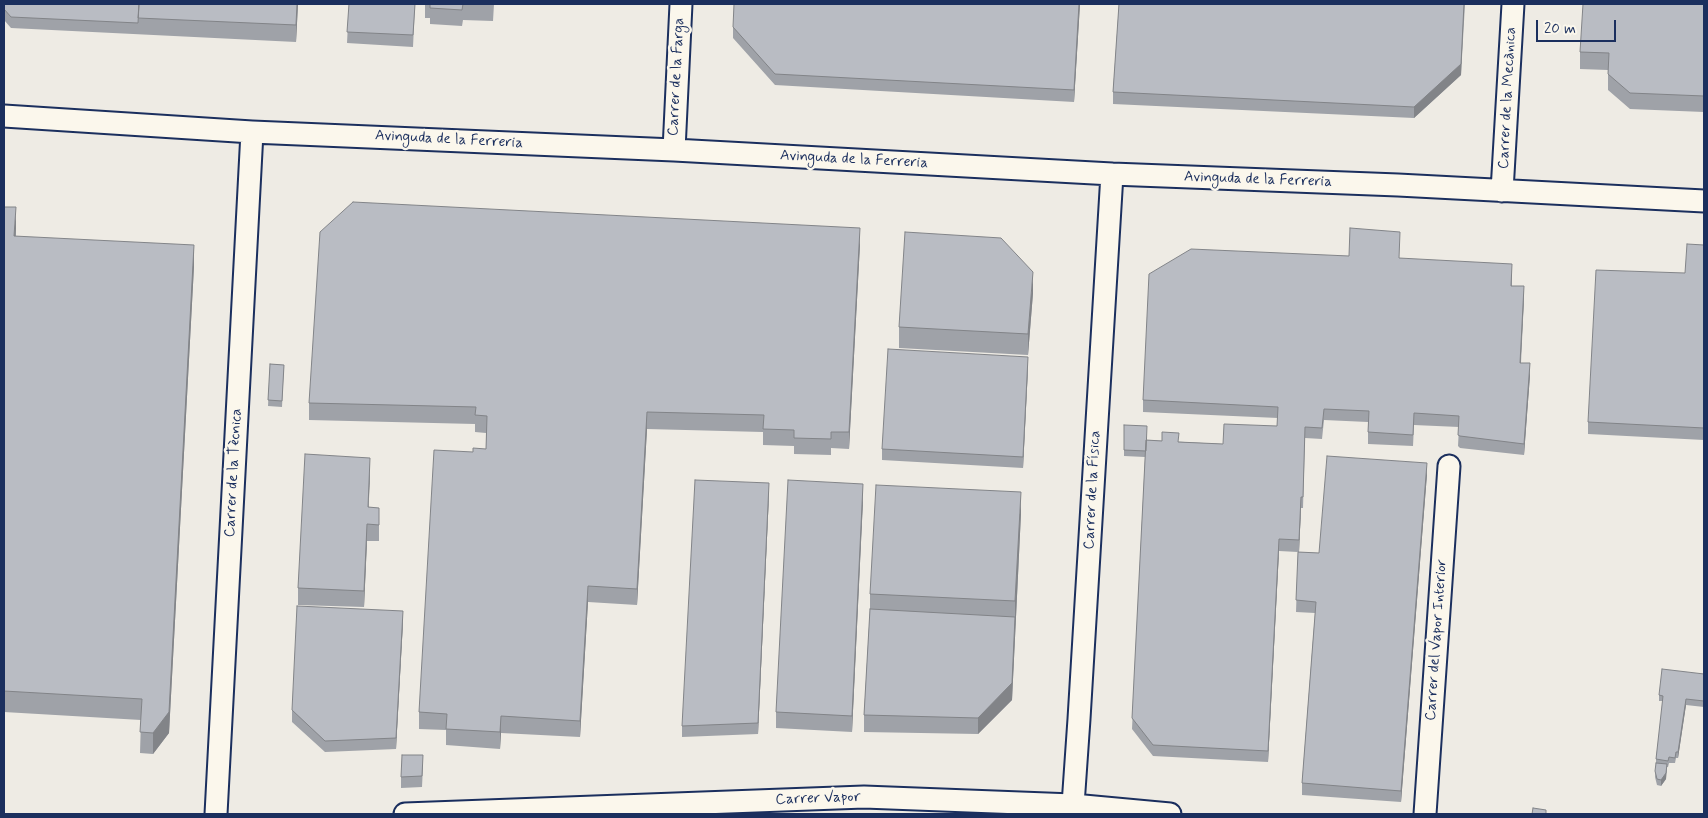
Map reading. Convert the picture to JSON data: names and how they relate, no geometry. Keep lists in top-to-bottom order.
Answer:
{
  "streets": {
    "street": [
      "Carrer de la Farga",
      "Carrer de la Mecànica",
      "Avinguda de la Ferreria",
      "Carrer de la Tècnica",
      "Carrer de la Física",
      "Carrer del Vapor Interior",
      "Carrer Vapor"
    ]
  },
  "crossings": [
    ["Carrer de la Farga", "Avinguda de la Ferreria"],
    ["Carrer de la Mecànica", "Avinguda de la Ferreria"],
    ["Avinguda de la Ferreria", "Carrer de la Tècnica"],
    ["Avinguda de la Ferreria", "Carrer de la Física"],
    ["Carrer de la Física", "Carrer Vapor"]
  ],
  "scale_bar": "20 m"
}
